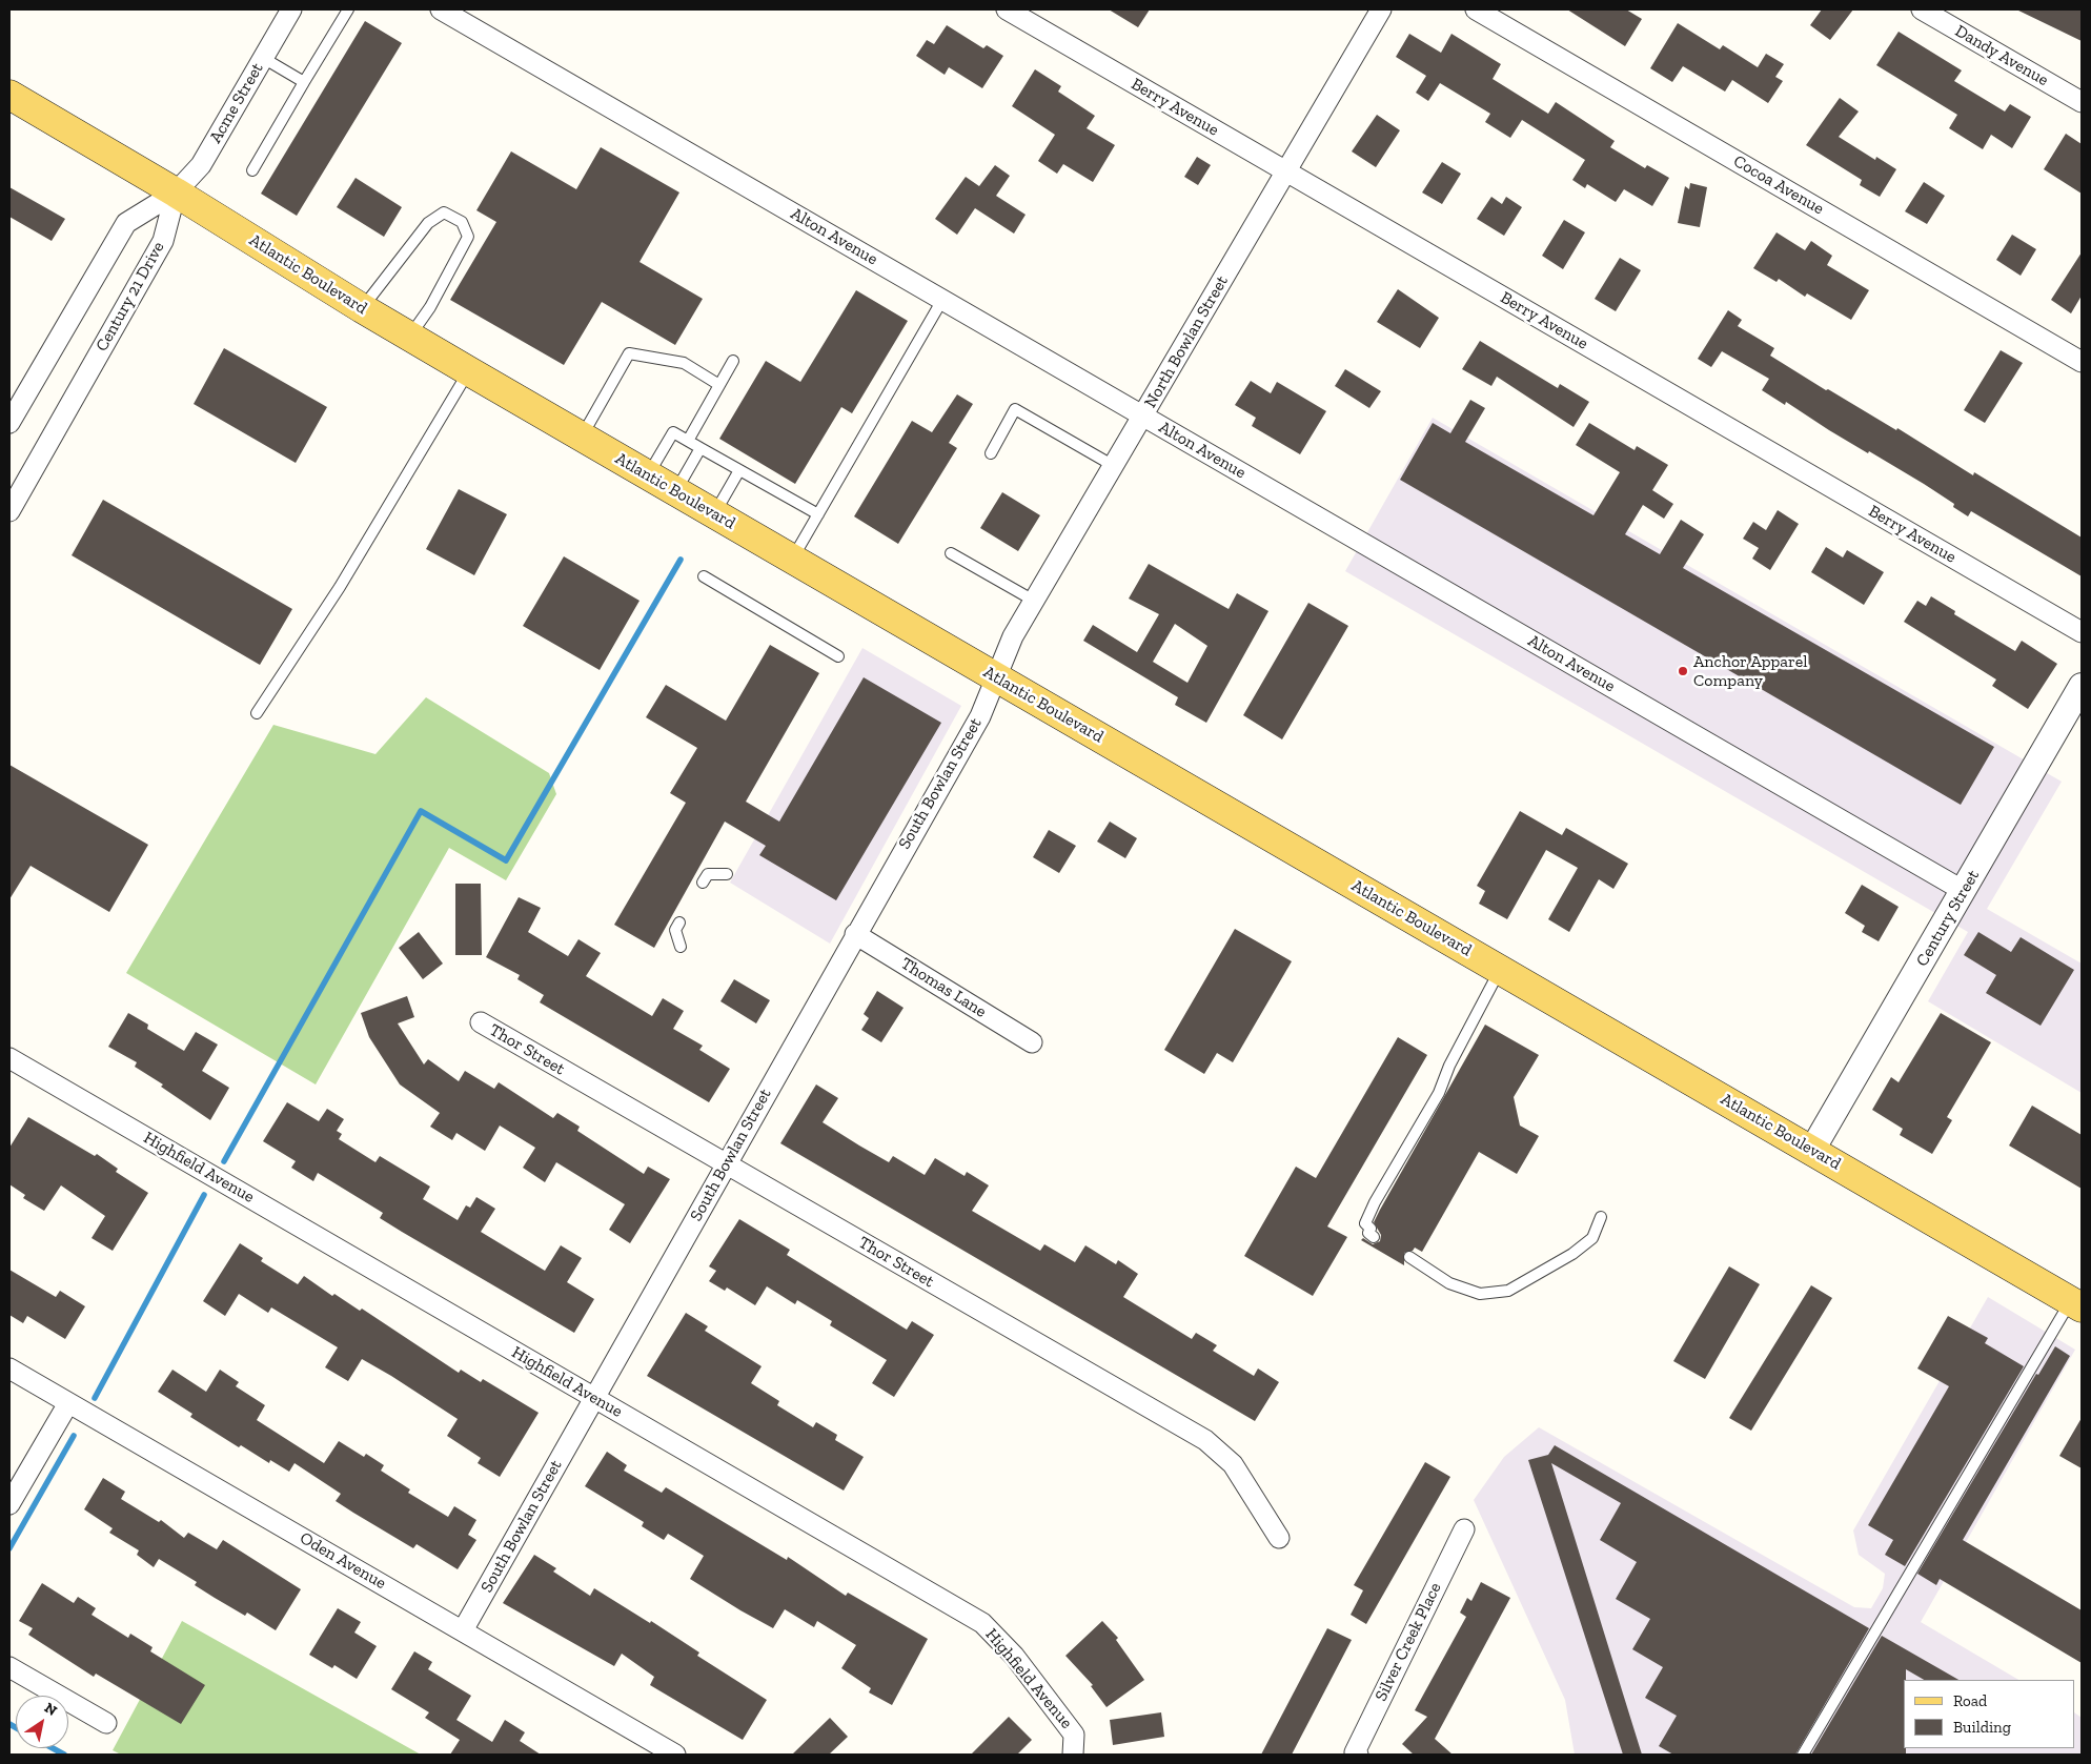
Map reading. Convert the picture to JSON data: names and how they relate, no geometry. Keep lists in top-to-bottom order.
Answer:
{
  "streets": {
    "main road": ["Atlantic Boulevard"],
    "street": [
      "Dandy Avenue",
      "Acme Street",
      "Berry Avenue",
      "Cocoa Avenue",
      "Alton Avenue",
      "Century 21 Drive",
      "North Bowlan Street",
      "South Bowlan Street",
      "Century Street",
      "Thomas Lane",
      "Thor Street",
      "Highfield Avenue",
      "Oden Avenue",
      "Silver Creek Place"
    ]
  },
  "crossings": [
    ["Acme Street", "Atlantic Boulevard"],
    ["Acme Street", "Century 21 Drive"],
    ["Berry Avenue", "North Bowlan Street"],
    ["Alton Avenue", "North Bowlan Street"],
    ["Alton Avenue", "Century Street"],
    ["Atlantic Boulevard", "Century 21 Drive"],
    ["Atlantic Boulevard", "North Bowlan Street"],
    ["Atlantic Boulevard", "South Bowlan Street"],
    ["Atlantic Boulevard", "Century Street"],
    ["North Bowlan Street", "South Bowlan Street"],
    ["South Bowlan Street", "Thomas Lane"],
    ["South Bowlan Street", "Thor Street"],
    ["South Bowlan Street", "Highfield Avenue"],
    ["South Bowlan Street", "Oden Avenue"]
  ],
  "places": ["Anchor Apparel Company"],
  "legend": ["Road", "Building"],
  "north": "top right"
}
